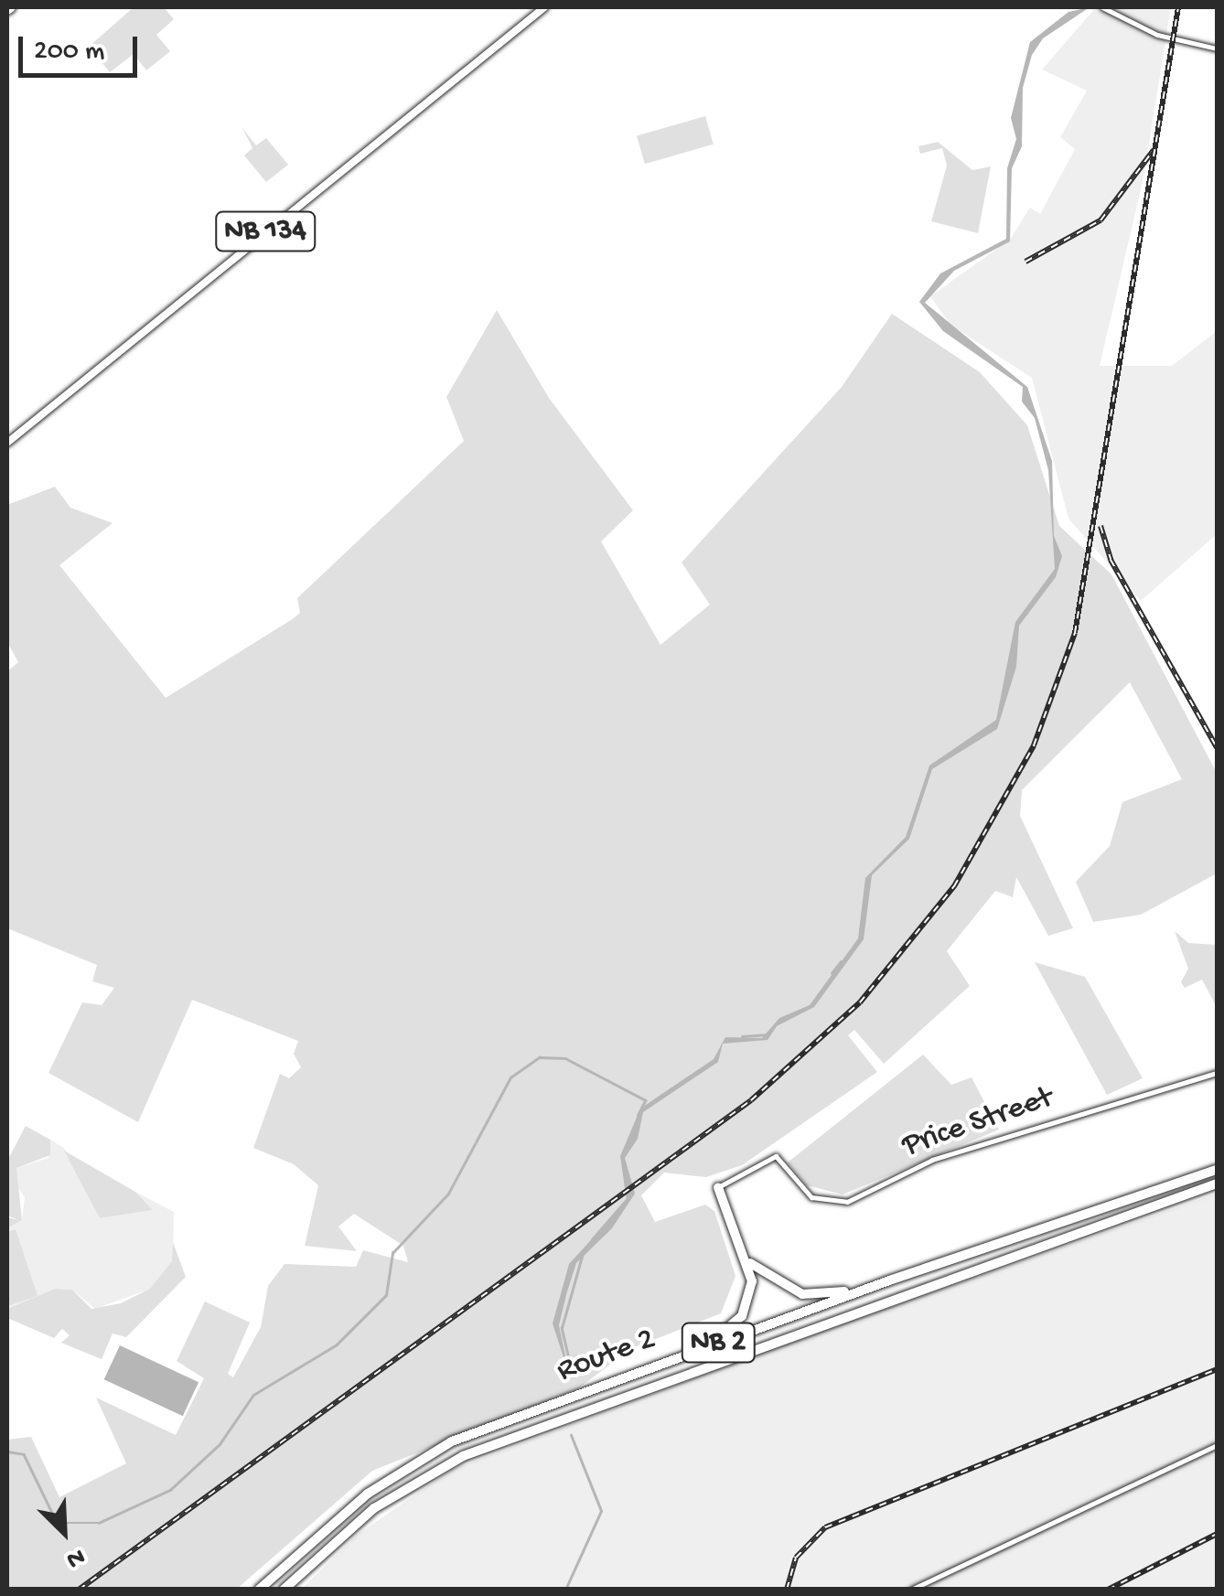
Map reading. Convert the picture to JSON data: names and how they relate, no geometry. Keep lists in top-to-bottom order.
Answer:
{
  "streets": {
    "highway": ["NB 2", "Route 2"],
    "main road": ["NB 134"],
    "street": ["Price Street"]
  },
  "scale_bar": "200 m",
  "north": "bottom right"
}
